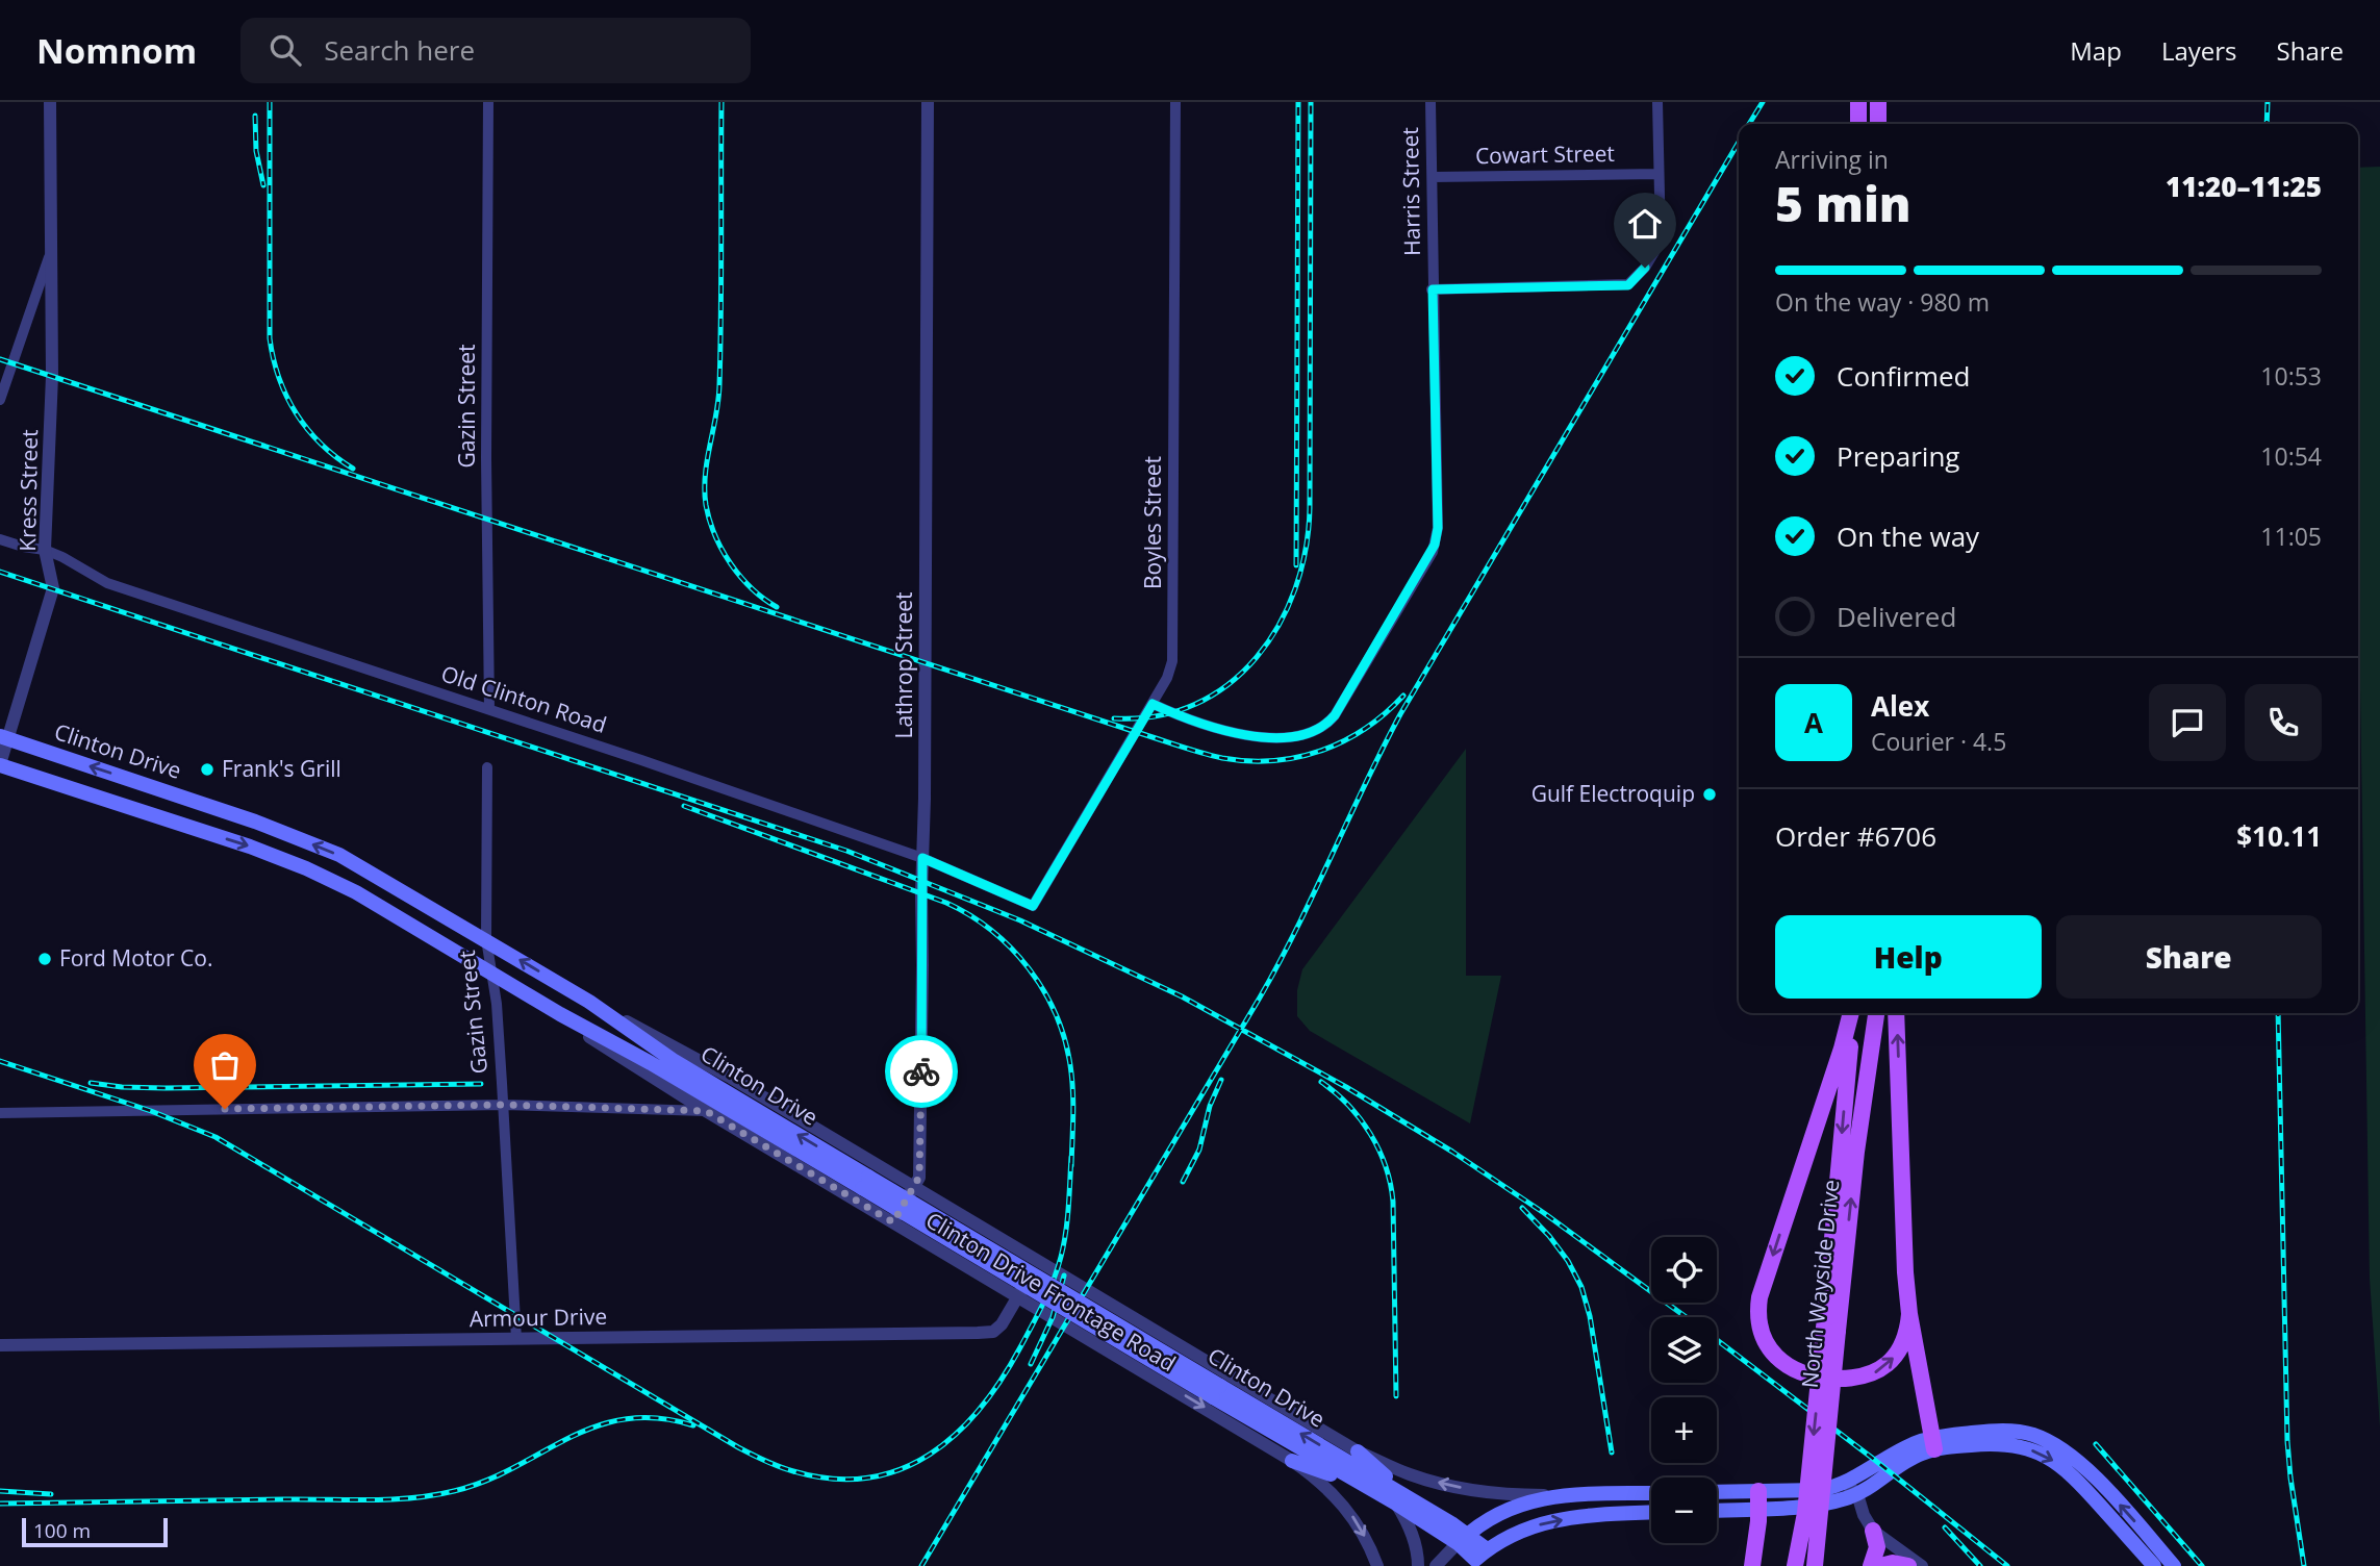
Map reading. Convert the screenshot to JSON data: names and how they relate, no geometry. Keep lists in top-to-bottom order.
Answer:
{
  "streets": {
    "main road": ["Clinton Drive", "North Wayside Drive"],
    "street": [
      "Cowart Street",
      "Harris Street",
      "Gazin Street",
      "Kress Street",
      "Boyles Street",
      "Lathrop Street",
      "Old Clinton Road",
      "Clinton Drive Frontage Road",
      "Armour Drive"
    ]
  },
  "crossings": [
    ["Cowart Street", "Harris Street"],
    ["Harris Street", "Boyles Street"],
    ["Gazin Street", "Old Clinton Road"],
    ["Gazin Street", "Clinton Drive"],
    ["Gazin Street", "Armour Drive"],
    ["Kress Street", "Old Clinton Road"],
    ["Kress Street", "Clinton Drive"],
    ["Boyles Street", "Old Clinton Road"],
    ["Lathrop Street", "Old Clinton Road"],
    ["Lathrop Street", "Clinton Drive Frontage Road"],
    ["Clinton Drive", "Clinton Drive Frontage Road"],
    ["Clinton Drive Frontage Road", "Armour Drive"]
  ],
  "places": ["Frank's Grill", "Gulf Electroquip", "Ford Motor Co."],
  "scale_bar": "100 m",
  "page": {
    "header": "Nomnom",
    "search": "Search here",
    "nav": ["Map", "Layers", "Share"],
    "heading": ["5 min", "Arriving in", "11:20–11:25"],
    "panel": [
      "Alex",
      "Courier · 4.5",
      "Order #6706",
      "$10.11"
    ],
    "bar": "On the way · 980 m",
    "list": [
      ["Confirmed", "10:53"],
      ["Preparing", "10:54"],
      ["On the way", "11:05"],
      "Delivered"
    ],
    "round": "A",
    "buttons": ["Help", "Share"],
    "map_buttons": ["+", "−"],
    "scale": "100 m"
  }
}
